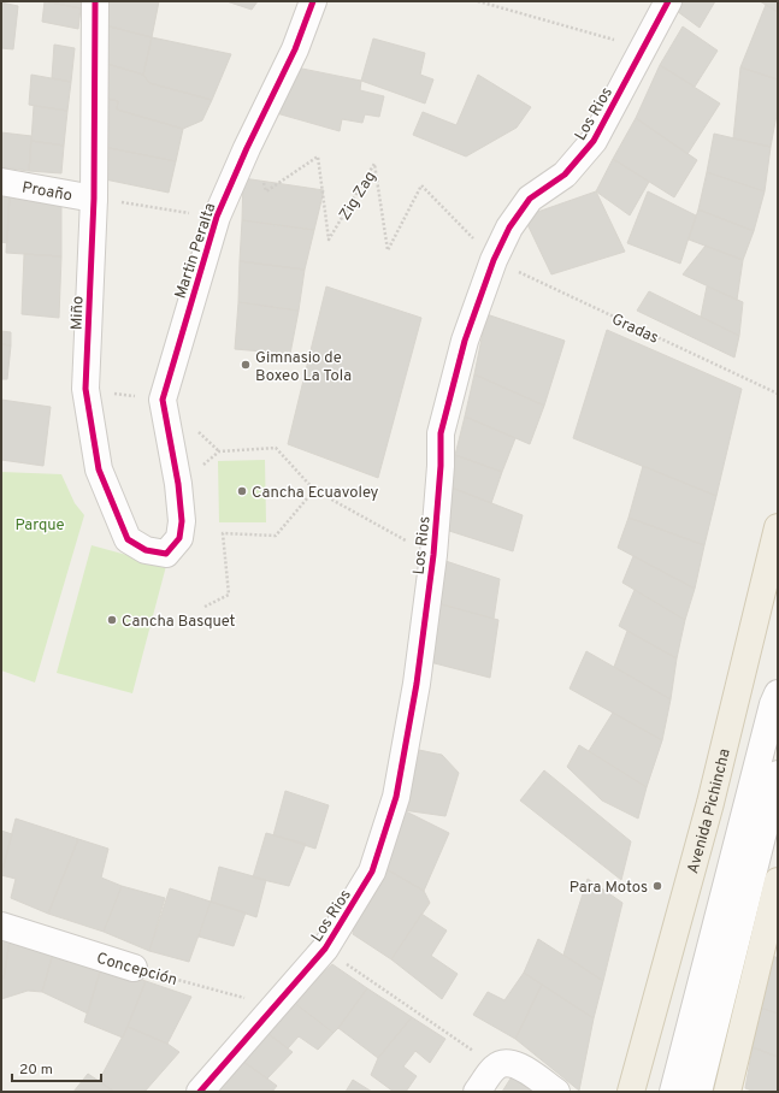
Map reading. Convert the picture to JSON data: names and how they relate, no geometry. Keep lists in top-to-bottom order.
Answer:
{
  "streets": {
    "main road": ["Avenida Pichincha"],
    "street": [
      "Los Rios",
      "Proaño",
      "Martin Peralta",
      "Miño",
      "Concepción"
    ],
    "path": ["Zig Zag", "Gradas"]
  },
  "crossings": [
    ["Los Rios", "Zig Zag"],
    ["Los Rios", "Gradas"],
    ["Los Rios", "Concepción"],
    ["Proaño", "Miño"],
    ["Zig Zag", "Martin Peralta"],
    ["Zig Zag", "Gradas"],
    ["Martin Peralta", "Miño"]
  ],
  "parks": ["Parque"],
  "places": [
    "Gimnasio de Boxeo La Tola",
    "Cancha Ecuavoley",
    "Cancha Basquet",
    "Para Motos"
  ],
  "scale_bar": "20 m"
}
